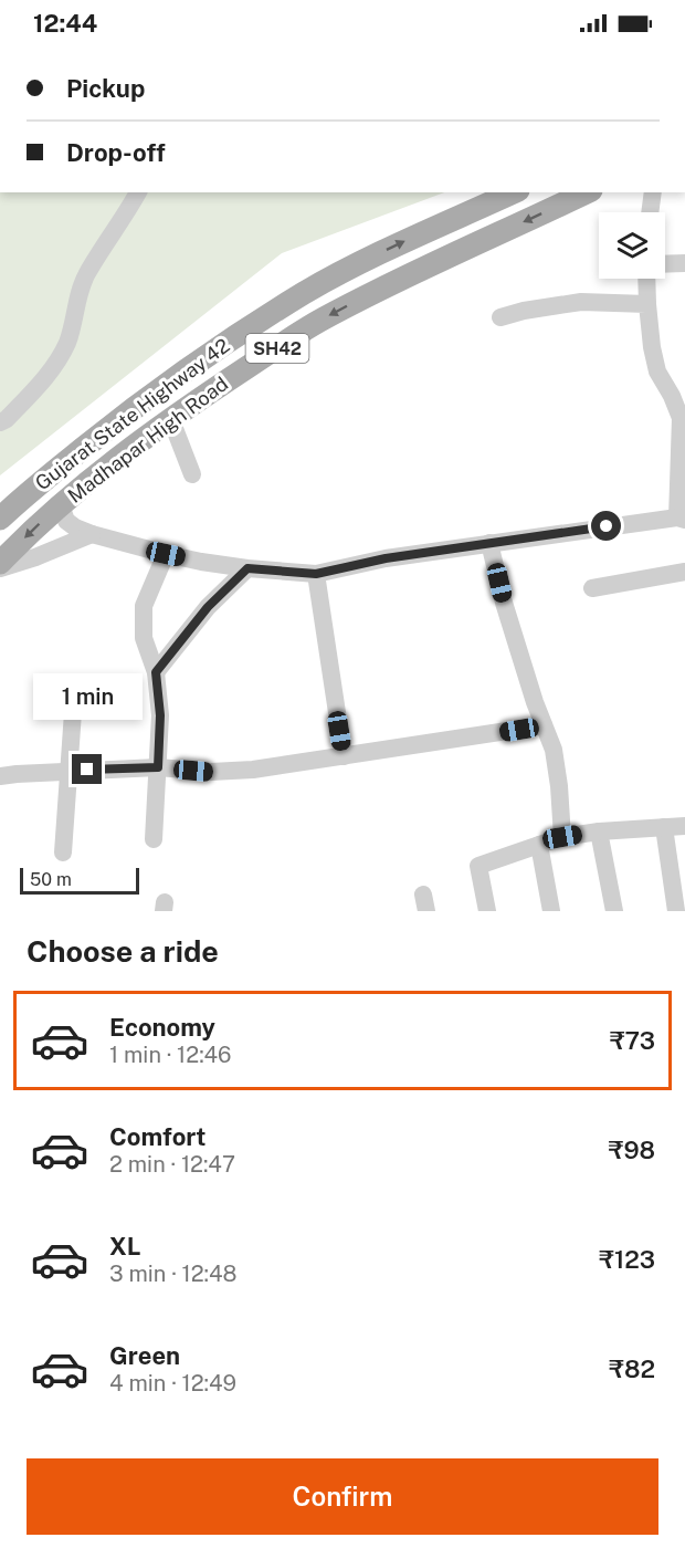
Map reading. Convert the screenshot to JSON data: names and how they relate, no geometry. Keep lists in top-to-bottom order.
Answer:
{
  "streets": {
    "main road": ["SH42", "Gujarat State Highway 42", "Madhapar High Road"]
  },
  "one_way": ["Gujarat State Highway 42", "Madhapar High Road"],
  "scale_bar": "50 m",
  "page": {
    "status": "12:44",
    "banner": ["Pickup", "Drop-off"],
    "bubble": "1 min",
    "scale": "50 m",
    "heading": "Choose a ride",
    "list": [
      {
        "name": "Economy",
        "note": "1 min · 12:46",
        "value": "₹73"
      },
      {
        "name": "Comfort",
        "note": "2 min · 12:47",
        "value": "₹98"
      },
      {
        "name": "XL",
        "note": "3 min · 12:48",
        "value": "₹123"
      },
      {
        "name": "Green",
        "note": "4 min · 12:49",
        "value": "₹82"
      }
    ],
    "buttons": "Confirm"
  }
}
